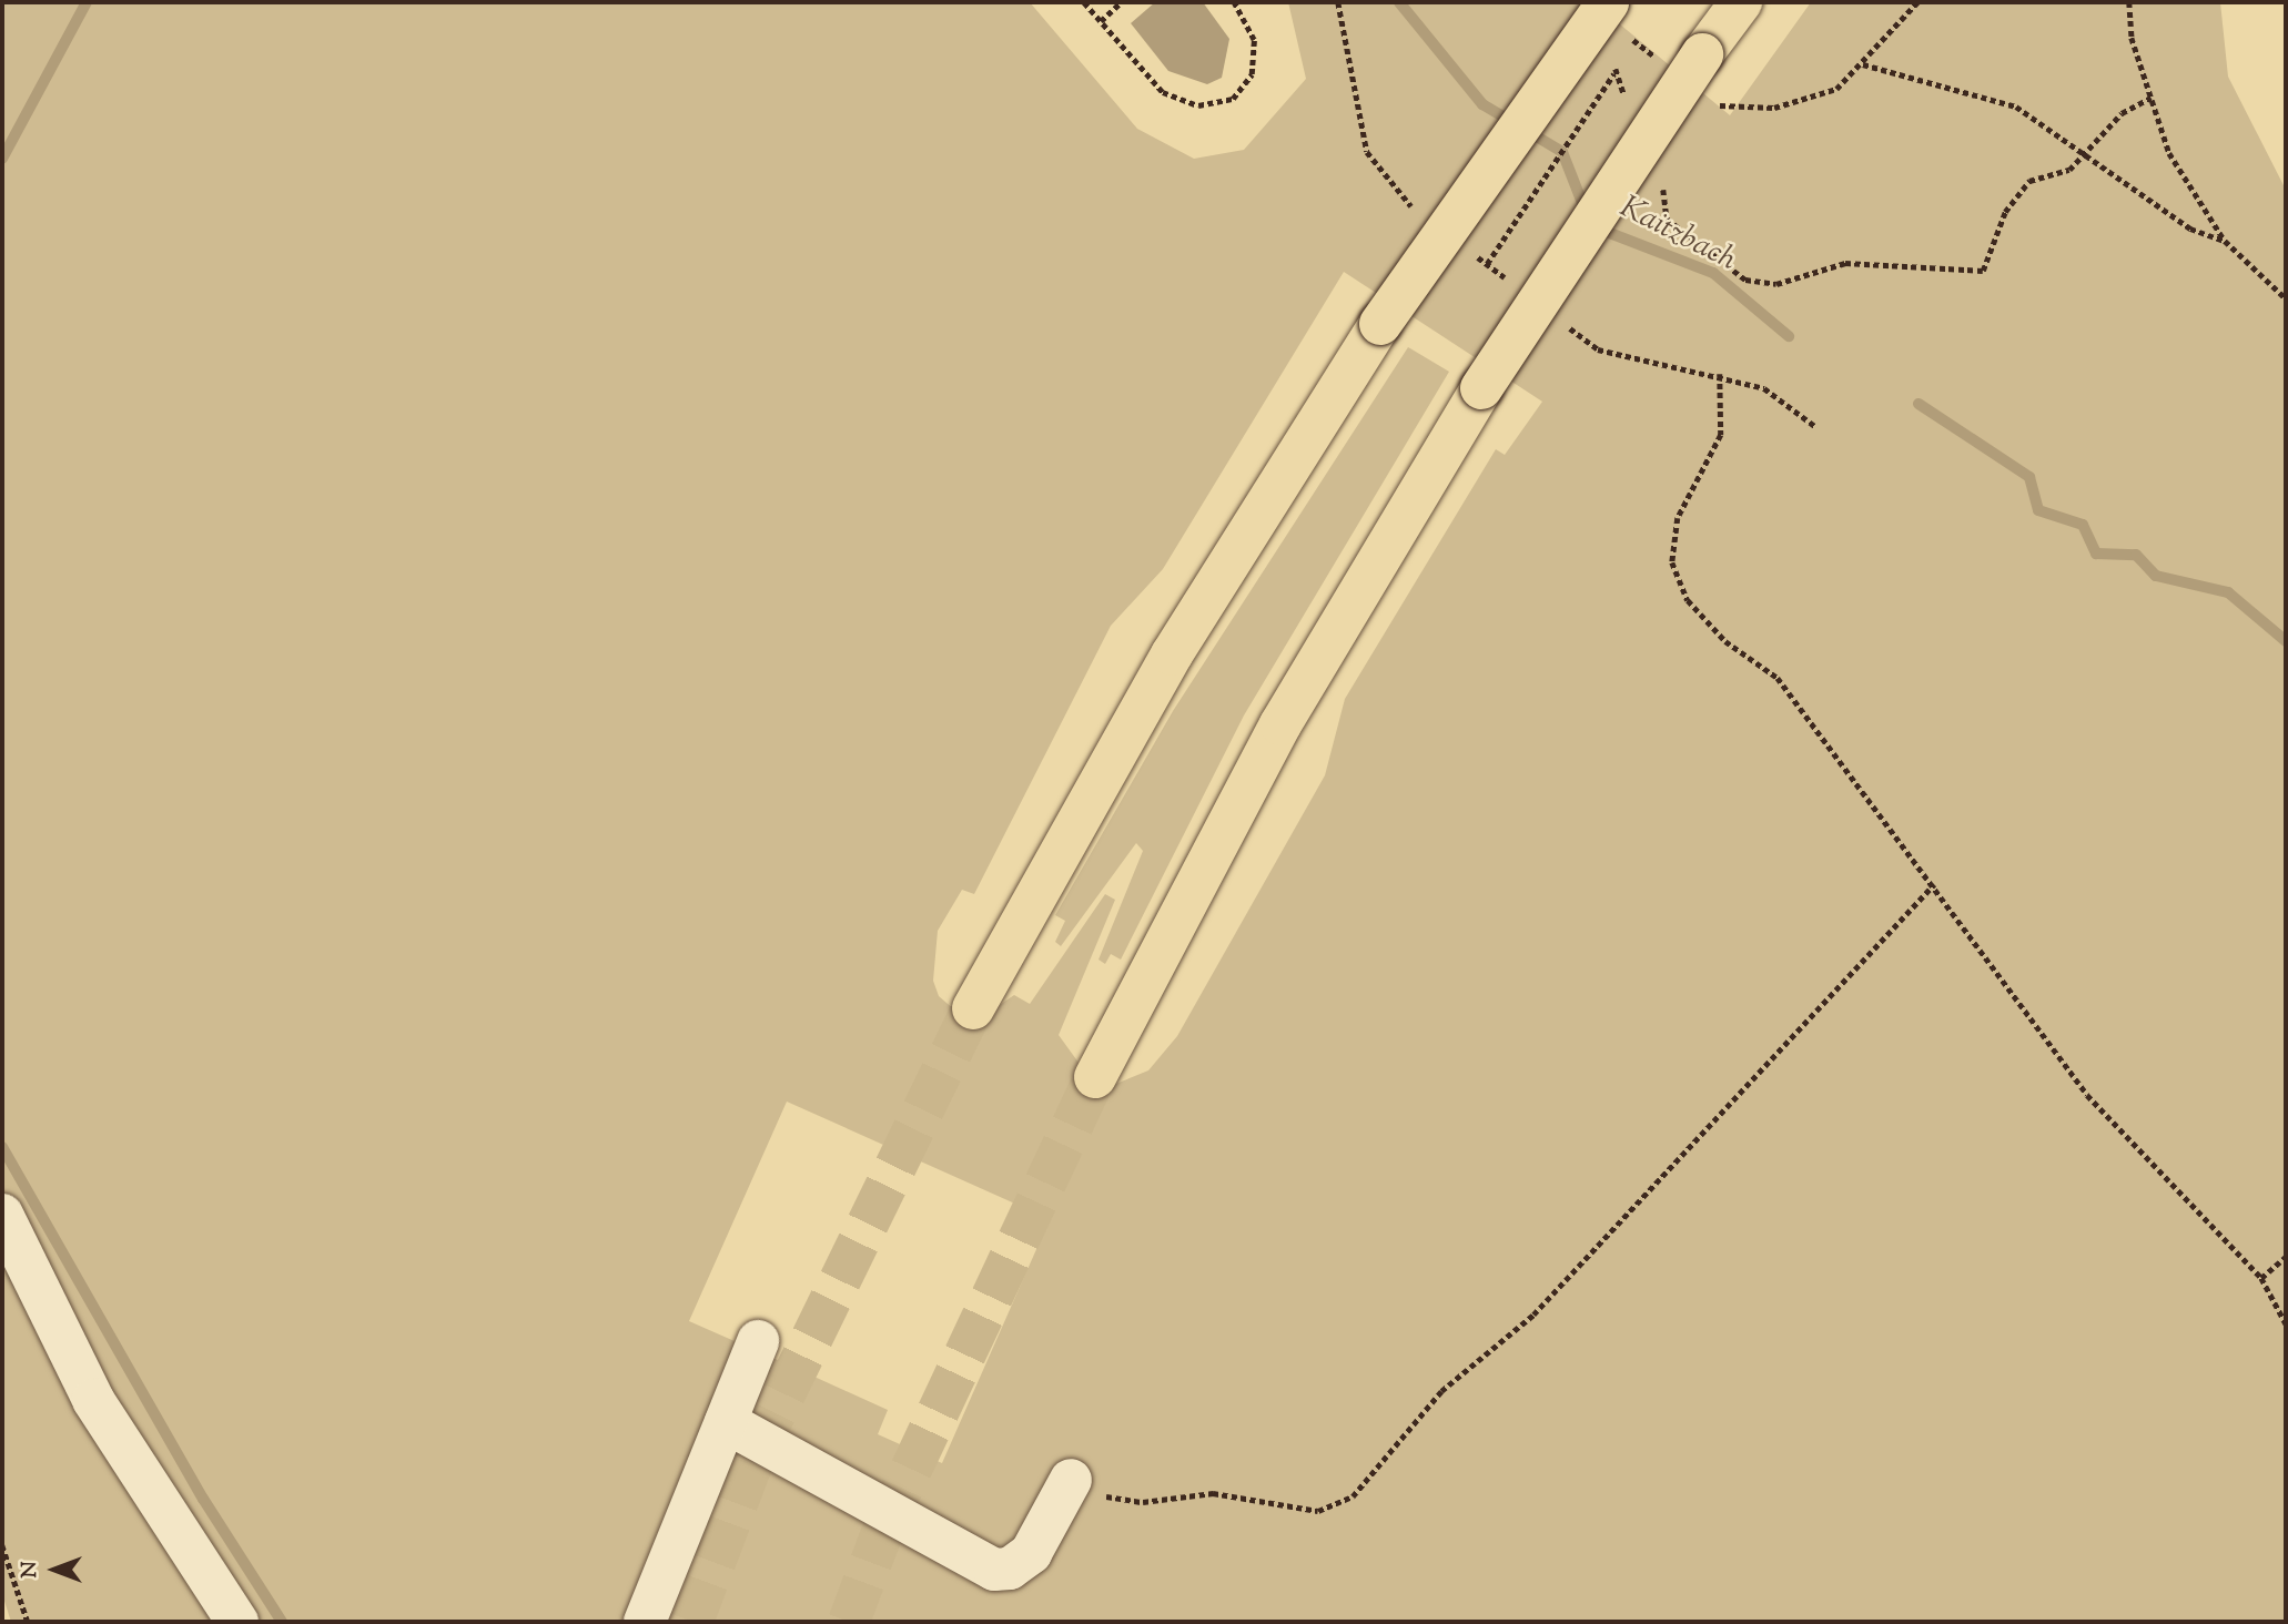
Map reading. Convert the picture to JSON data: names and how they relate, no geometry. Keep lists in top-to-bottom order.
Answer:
{
  "water": ["Kaitzbach"],
  "north": "left"
}
